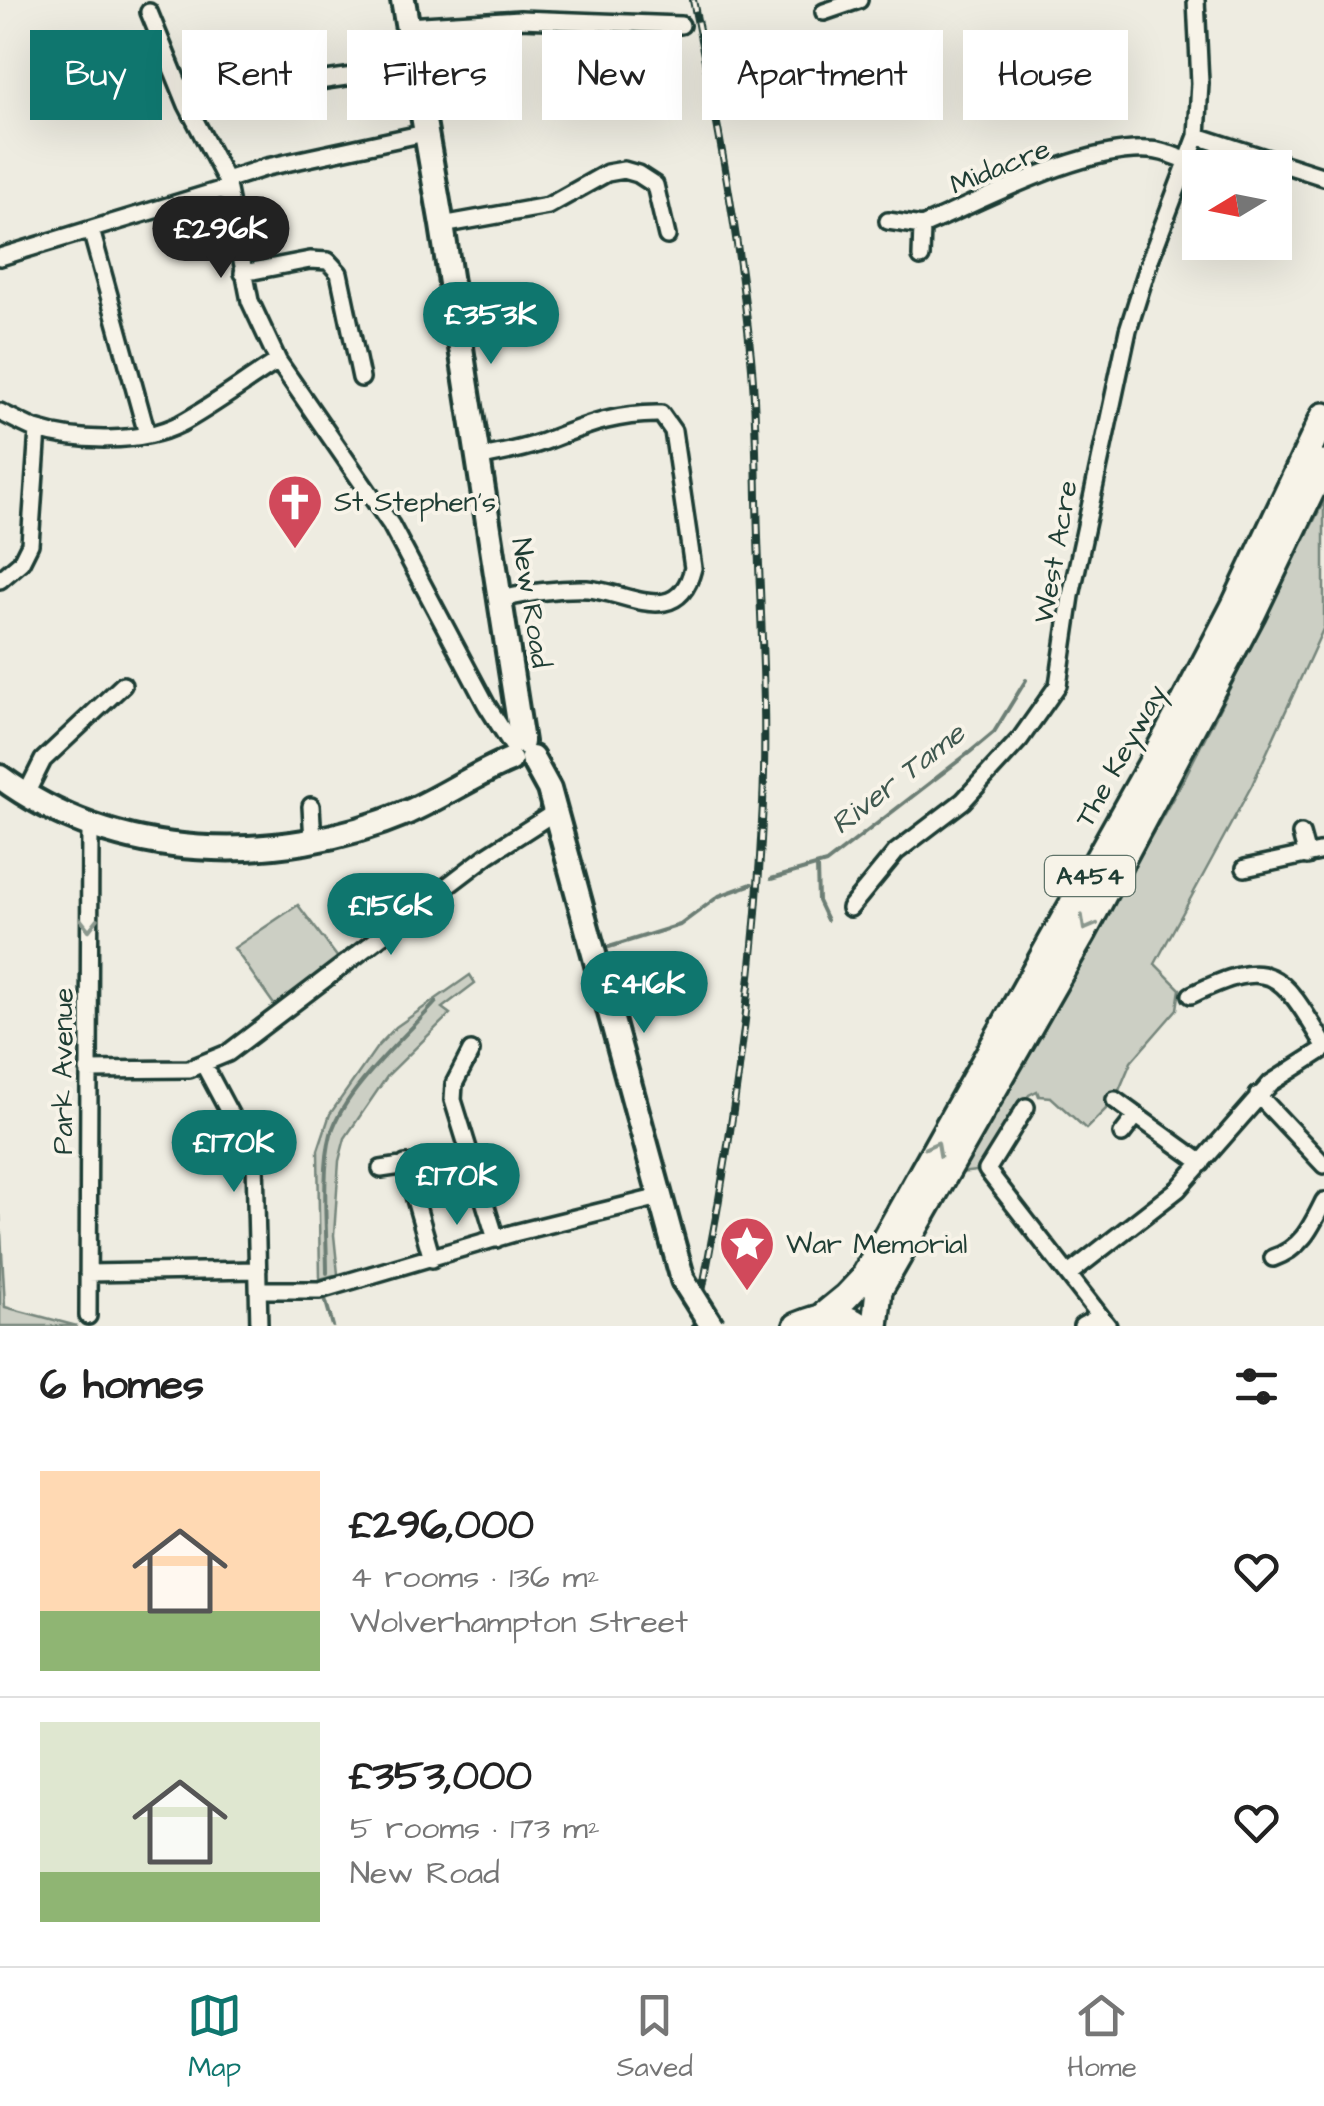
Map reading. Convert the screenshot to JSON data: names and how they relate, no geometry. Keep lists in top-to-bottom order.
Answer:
{
  "streets": {
    "highway": ["The Keyway", "A454"],
    "main road": ["New Road"],
    "street": ["Midacre", "West Acre", "Park Avenue"]
  },
  "crossings": [
    ["The Keyway", "A454"]
  ],
  "one_way": ["Park Avenue"],
  "water": ["River Tame"],
  "places": {
    "church": ["St Stephen's"],
    "place": ["War Memorial"]
  },
  "north": "left",
  "page": {
    "chip": [
      "Buy",
      "Rent",
      "Filters",
      "New",
      "Apartment",
      "House"
    ],
    "price": [
      "£296K",
      "£353K",
      "£156K",
      "£416K",
      "£170K",
      "£170K"
    ],
    "heading": "6 homes",
    "list": [
      {
        "name": "£296,000",
        "note": "4 rooms · 136 m² · Wolverhampton Street"
      },
      {
        "name": "£353,000",
        "note": "5 rooms · 173 m² · New Road"
      }
    ],
    "tabs": ["Map", "Saved", "Home"]
  }
}
